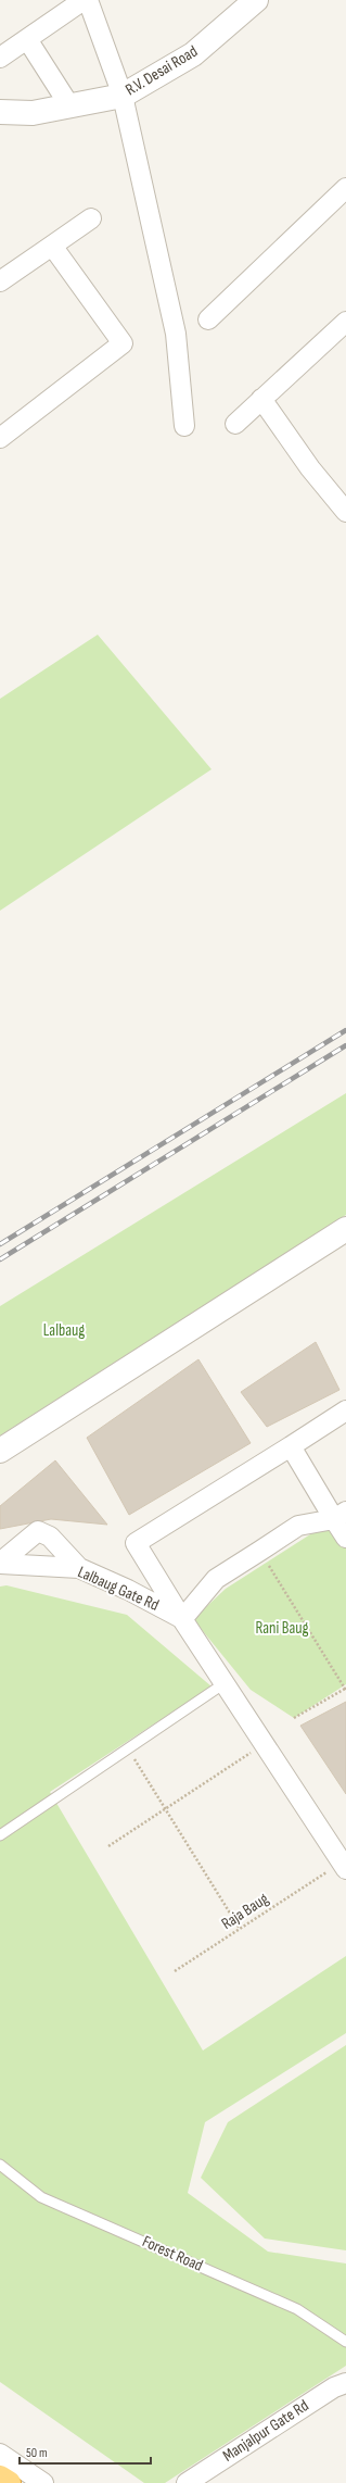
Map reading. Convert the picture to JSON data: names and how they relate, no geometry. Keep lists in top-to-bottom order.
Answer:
{
  "streets": {
    "street": ["R.V. Desai Road", "Lalbaug Gate Rd", "Manjalpur Gate Rd"],
    "lane": ["Forest Road"],
    "path": ["Raja Baug"]
  },
  "parks": ["Lalbaug", "Rani Baug"],
  "scale_bar": "50 m"
}
